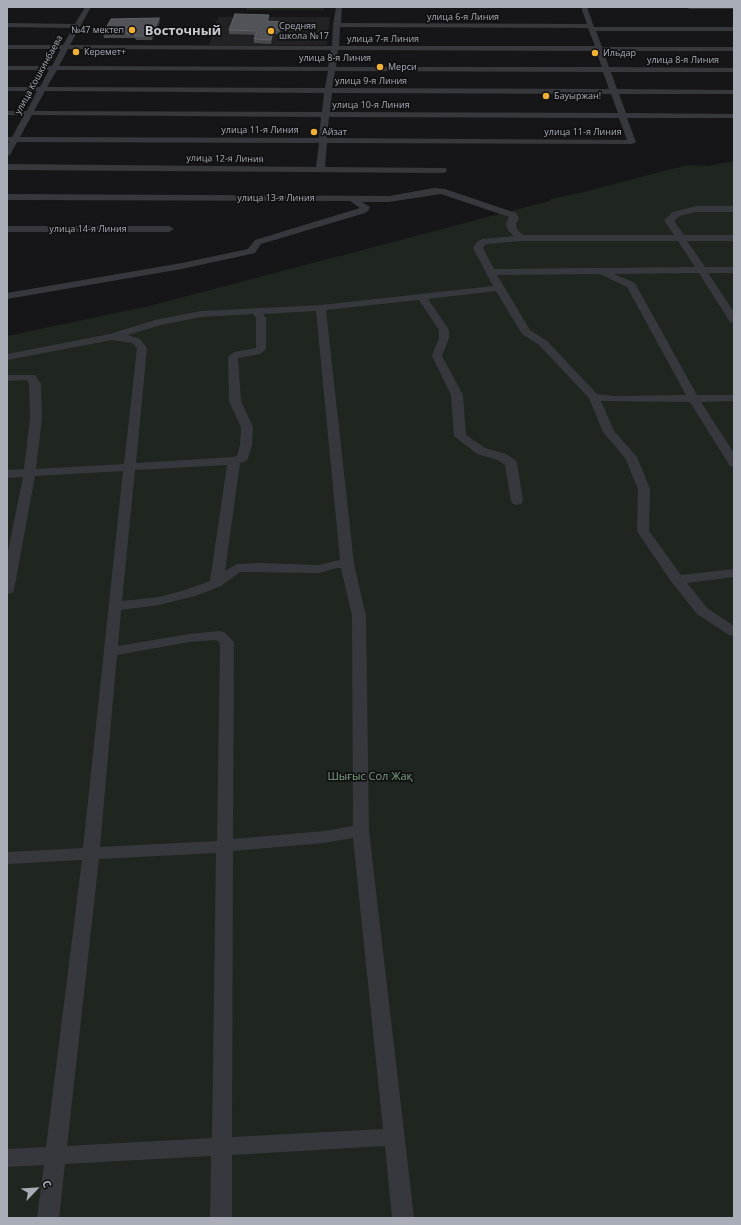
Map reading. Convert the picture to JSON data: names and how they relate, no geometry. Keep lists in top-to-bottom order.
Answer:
{
  "streets": {
    "street": [
      "улица 6-я Линия",
      "улица 7-я Линия",
      "улица 8-я Линия",
      "улица Кошкинбаева",
      "улица 9-я Линия",
      "улица 10-я Линия",
      "улица 11-я Линия",
      "улица 12-я Линия",
      "улица 13-я Линия",
      "улица 14-я Линия"
    ]
  },
  "crossings": [
    ["улица 7-я Линия", "улица Кошкинбаева"],
    ["улица 8-я Линия", "улица Кошкинбаева"],
    ["улица Кошкинбаева", "улица 9-я Линия"],
    ["улица Кошкинбаева", "улица 10-я Линия"],
    ["улица Кошкинбаева", "улица 11-я Линия"],
    ["улица 10-я Линия", "улица 11-я Линия"]
  ],
  "districts": ["Восточный"],
  "parks": ["Шығыс Сол Жақ"],
  "places": [
    "№47 мектеп",
    "Средняя школа №17",
    "Керемет+",
    "Ильдар",
    "Мерси",
    "Бауыржан!",
    "Айзат"
  ],
  "north": "top right"
}
